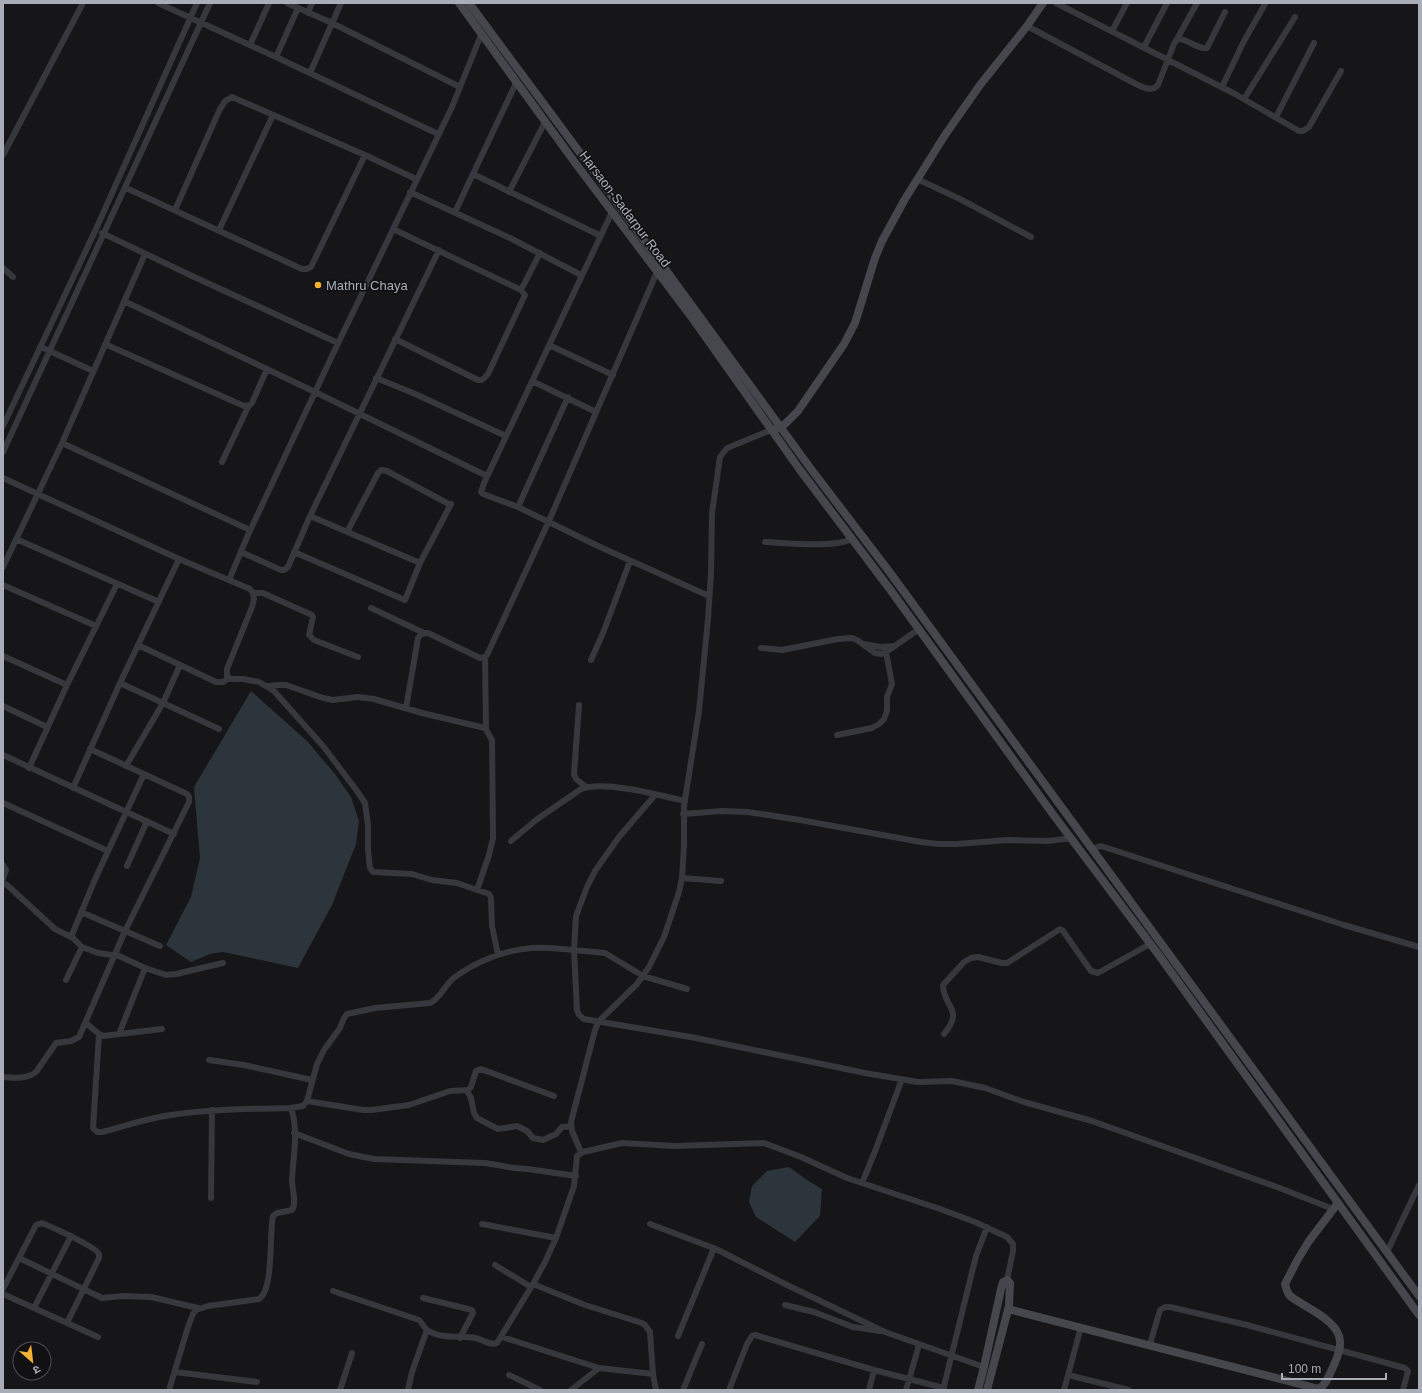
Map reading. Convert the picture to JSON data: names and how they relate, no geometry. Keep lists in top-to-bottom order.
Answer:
{
  "streets": {
    "street": ["Harsaon-Sadarpur Road"]
  },
  "places": ["Mathru Chaya"],
  "scale_bar": "100 m",
  "north": "bottom right"
}
